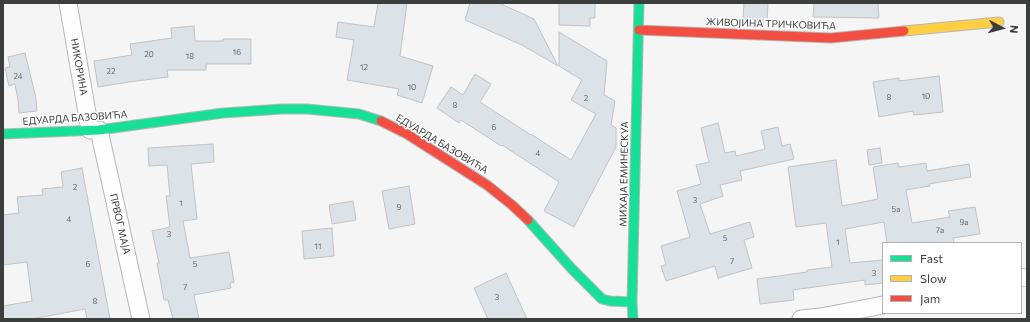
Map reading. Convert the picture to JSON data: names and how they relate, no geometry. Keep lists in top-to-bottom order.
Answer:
{
  "streets": {
    "street": [
      "ЖИВОЈИНА ТРИЧКОВИЋА",
      "НИКОРИНА",
      "ЕДУАРДА БАЗОВИЋА",
      "МИХАЈА ЕМИНЕСКУА",
      "ПРВОГ МАЈА"
    ]
  },
  "crossings": [
    ["ЖИВОЈИНА ТРИЧКОВИЋА", "МИХАЈА ЕМИНЕСКУА"],
    ["НИКОРИНА", "ЕДУАРДА БАЗОВИЋА"],
    ["НИКОРИНА", "ПРВОГ МАЈА"],
    ["ЕДУАРДА БАЗОВИЋА", "МИХАЈА ЕМИНЕСКУА"],
    ["ЕДУАРДА БАЗОВИЋА", "ПРВОГ МАЈА"]
  ],
  "house_numbers": [
    "16",
    "20",
    "18",
    "12",
    "22",
    "24",
    "10",
    "10",
    "8",
    "2",
    "8",
    "6",
    "4",
    "2",
    "3",
    "1",
    "9",
    "5a",
    "4",
    "9a",
    "7a",
    "3",
    "5",
    "1",
    "11",
    "7",
    "6",
    "5",
    "3",
    "7",
    "3",
    "8"
  ],
  "legend": ["Fast", "Slow", "Jam"],
  "north": "right"
}
